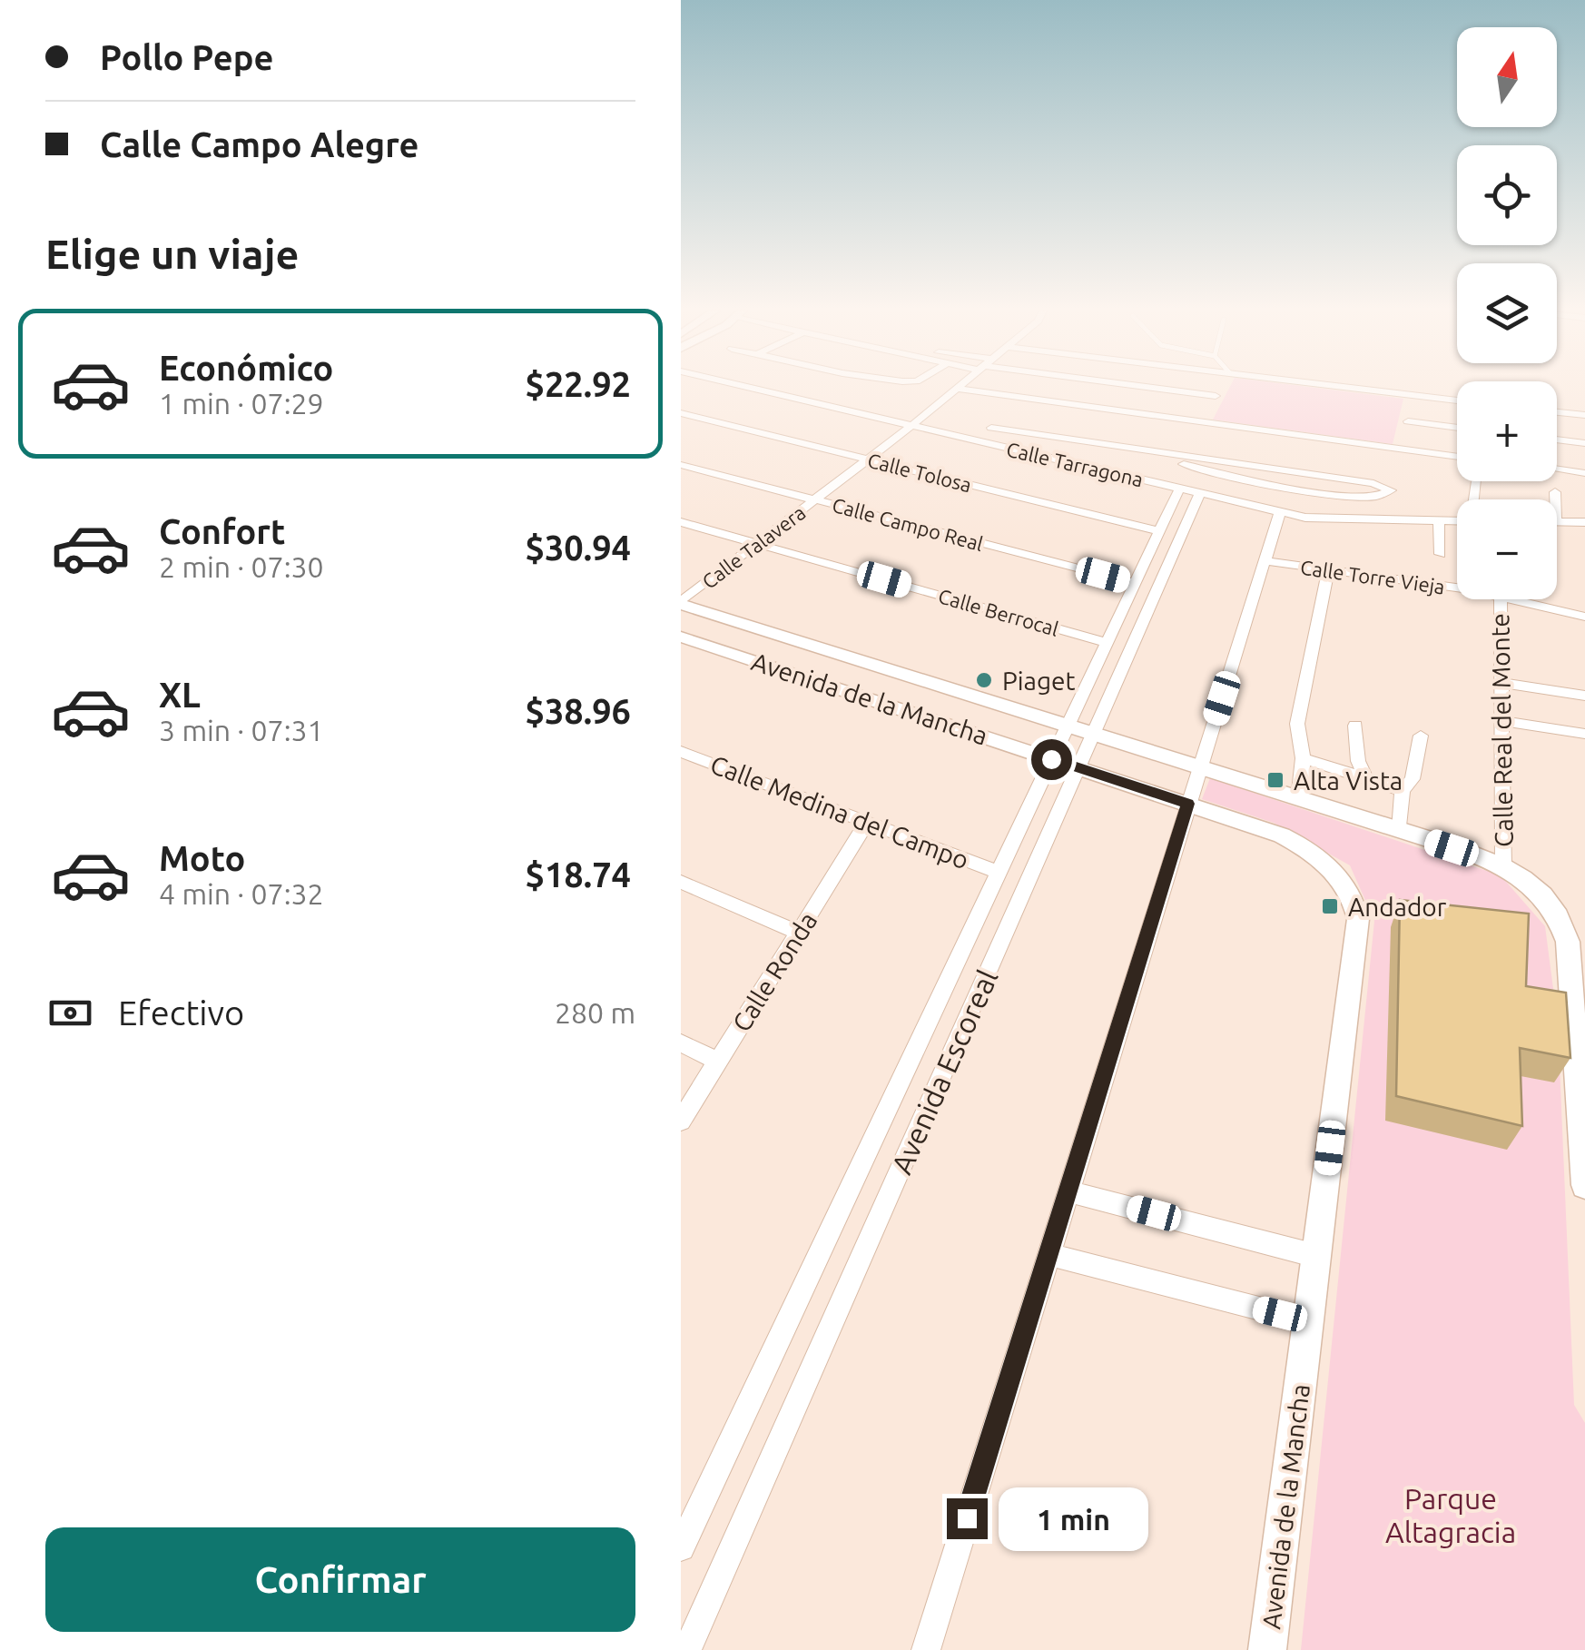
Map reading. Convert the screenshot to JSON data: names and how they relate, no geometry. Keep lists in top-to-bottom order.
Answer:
{
  "streets": {
    "street": [
      "Calle Tarragona",
      "Calle Tolosa",
      "Calle Campo Real",
      "Calle Talavera",
      "Calle Torre Vieja",
      "Calle Berrocal",
      "Avenida de la Mancha",
      "Calle Real del Monte",
      "Calle Medina del Campo",
      "Calle Ronda",
      "Avenida Escoreal"
    ]
  },
  "crossings": [
    ["Calle Tarragona", "Calle Talavera"],
    ["Calle Tarragona", "Avenida Escoreal"],
    ["Calle Tolosa", "Calle Talavera"],
    ["Calle Tolosa", "Avenida Escoreal"],
    ["Calle Campo Real", "Calle Talavera"],
    ["Calle Campo Real", "Avenida Escoreal"],
    ["Calle Talavera", "Calle Berrocal"],
    ["Calle Talavera", "Avenida de la Mancha"],
    ["Calle Berrocal", "Avenida Escoreal"],
    ["Avenida de la Mancha", "Calle Real del Monte"],
    ["Avenida de la Mancha", "Avenida Escoreal"],
    ["Calle Medina del Campo", "Calle Ronda"],
    ["Calle Medina del Campo", "Avenida Escoreal"]
  ],
  "parks": ["Parque Altagracia"],
  "places": {
    "other": ["Piaget"],
    "transit": ["Alta Vista", "Andador"]
  },
  "north": "top",
  "page": {
    "banner": ["Pollo Pepe", "Calle Campo Alegre"],
    "map_buttons": ["+", "−"],
    "heading": "Elige un viaje",
    "list": [
      {
        "name": "Económico",
        "note": "1 min · 07:29",
        "value": "$22.92"
      },
      {
        "name": "Confort",
        "note": "2 min · 07:30",
        "value": "$30.94"
      },
      {
        "name": "XL",
        "note": "3 min · 07:31",
        "value": "$38.96"
      },
      {
        "name": "Moto",
        "note": "4 min · 07:32",
        "value": "$18.74"
      }
    ],
    "pay": ["Efectivo", "280 m"],
    "bubble": "1 min",
    "buttons": "Confirmar"
  }
}
